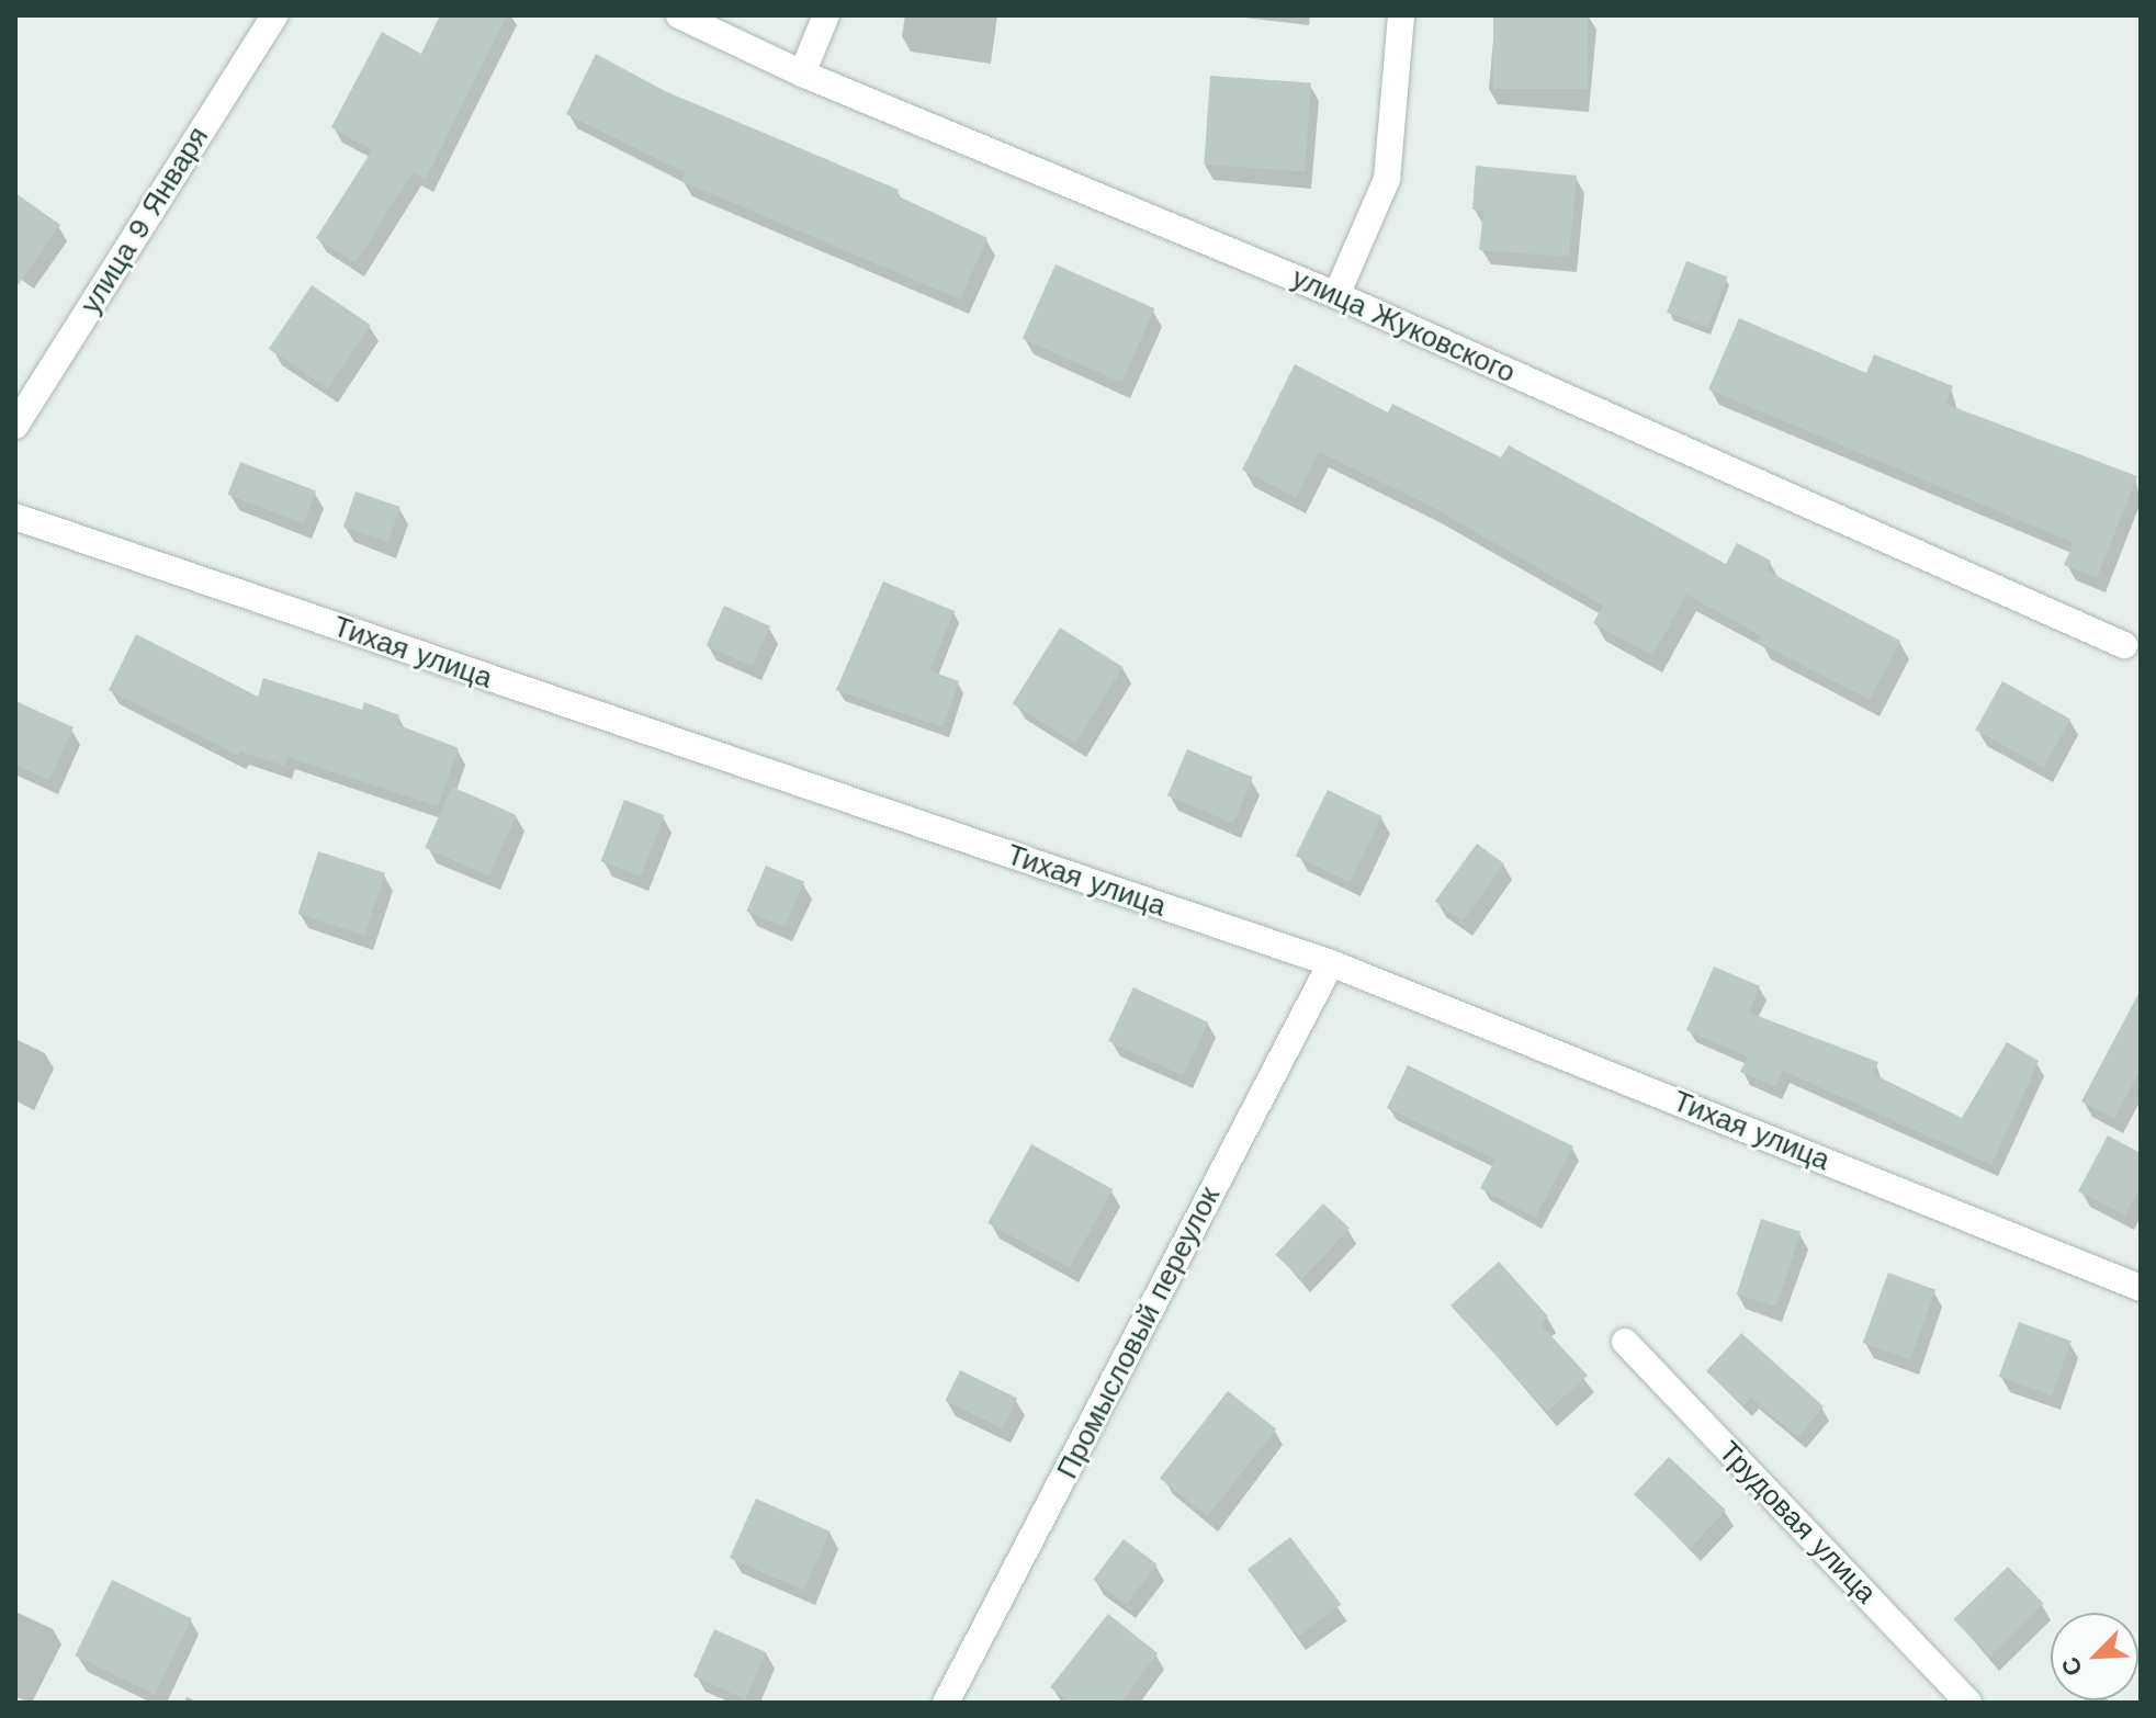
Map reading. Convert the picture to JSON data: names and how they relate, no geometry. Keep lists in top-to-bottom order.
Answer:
{
  "streets": {
    "street": [
      "улица 9 Января",
      "улица Жуковского",
      "Тихая улица",
      "Промысловый переулок",
      "Трудовая улица"
    ]
  },
  "crossings": [
    ["Тихая улица", "Промысловый переулок"]
  ],
  "north": "bottom left"
}
